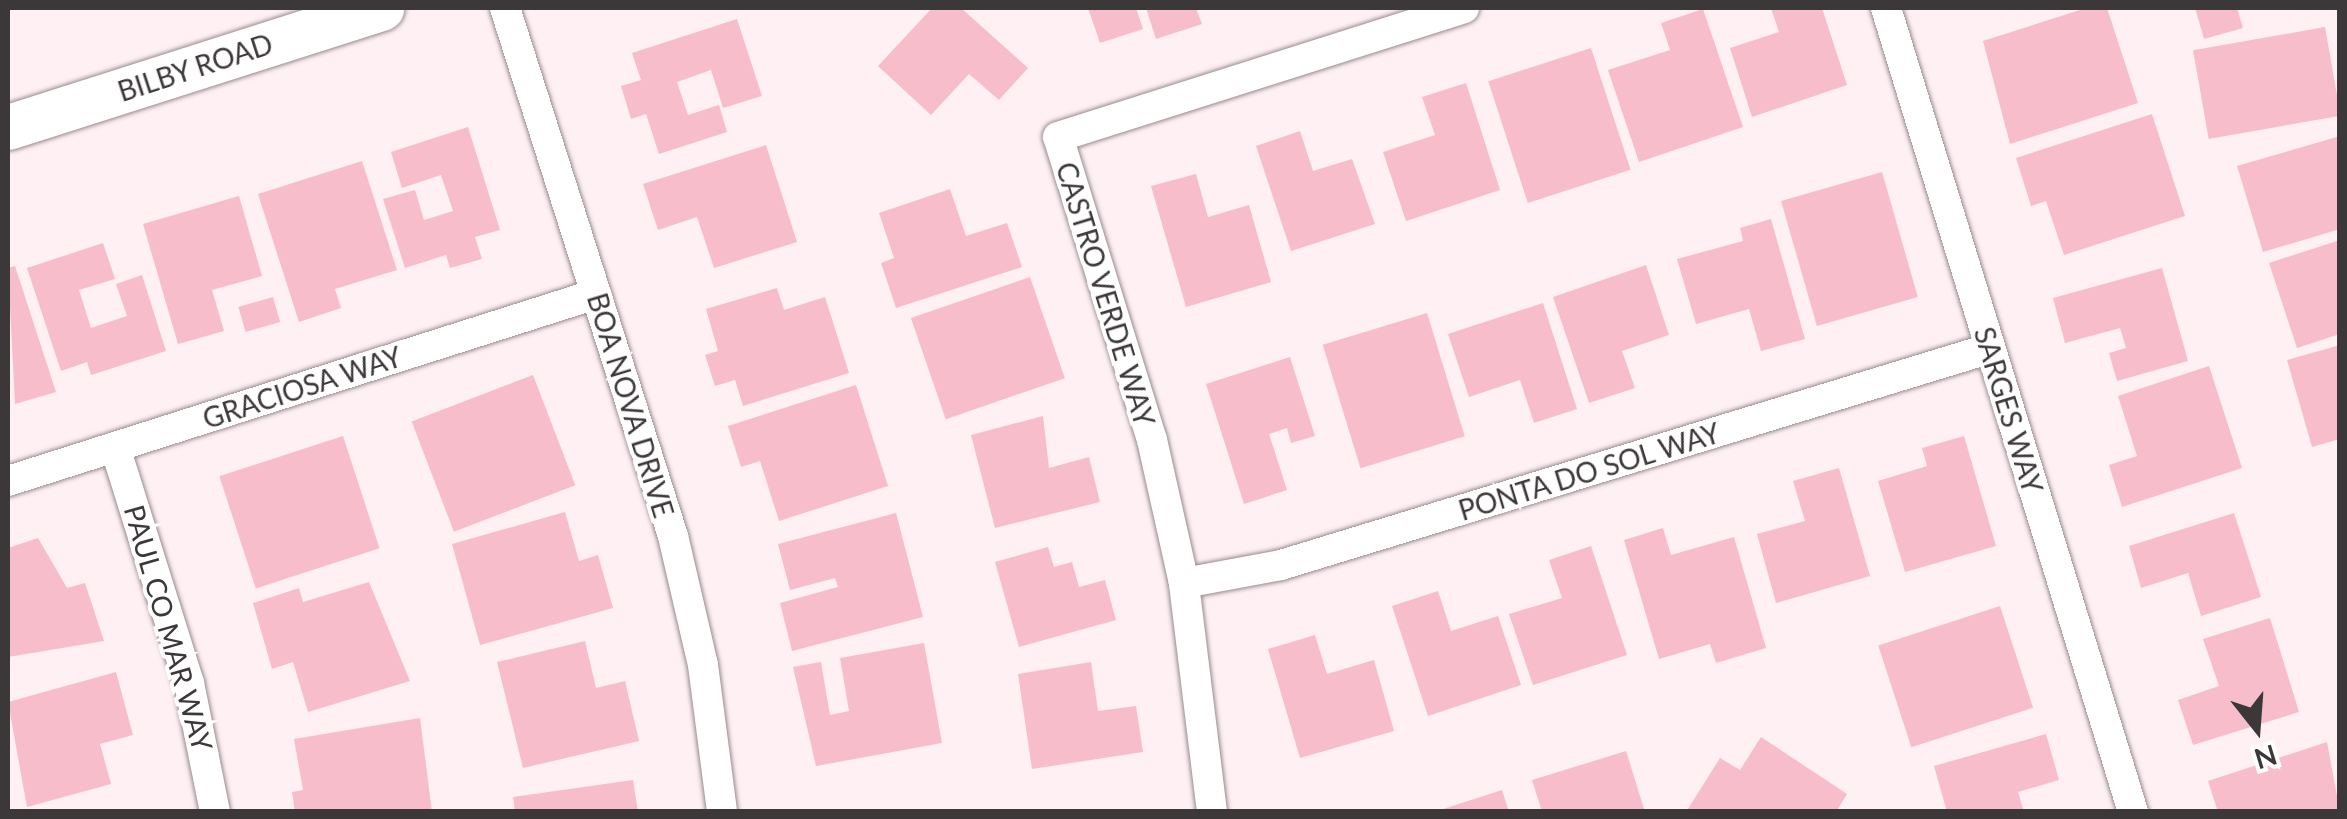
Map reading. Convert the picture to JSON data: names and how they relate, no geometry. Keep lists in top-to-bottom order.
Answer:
{
  "streets": {
    "main road": ["BILBY ROAD"],
    "street": [
      "CASTRO VERDE WAY",
      "GRACIOSA WAY",
      "BOA NOVA DRIVE",
      "SARGES WAY",
      "PONTA DO SOL WAY",
      "PAUL CO MAR WAY"
    ]
  },
  "crossings": [
    ["CASTRO VERDE WAY", "PONTA DO SOL WAY"],
    ["GRACIOSA WAY", "BOA NOVA DRIVE"],
    ["GRACIOSA WAY", "PAUL CO MAR WAY"],
    ["SARGES WAY", "PONTA DO SOL WAY"]
  ],
  "north": "bottom"
}
